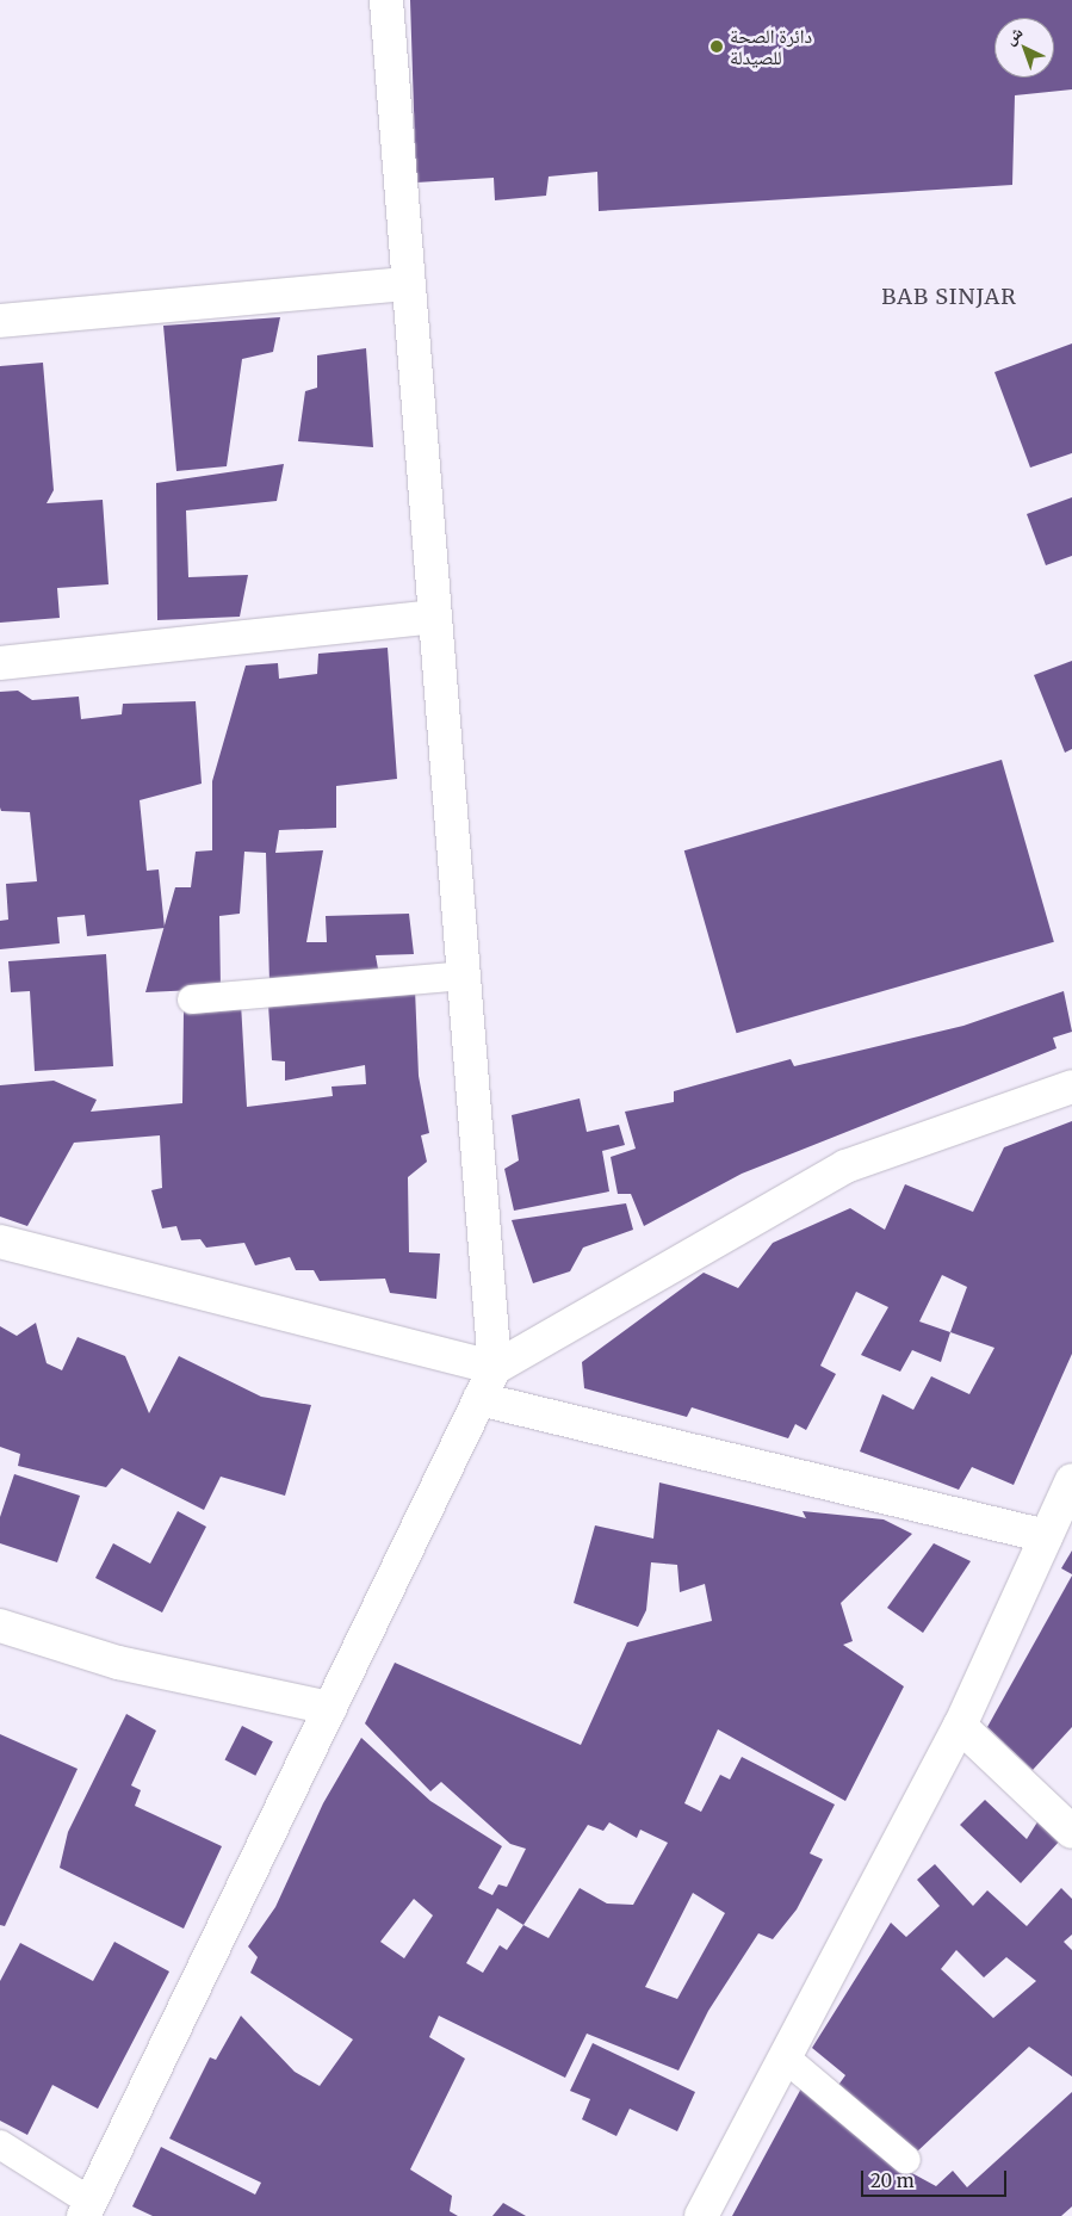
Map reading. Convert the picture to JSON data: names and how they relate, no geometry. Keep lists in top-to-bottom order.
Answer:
{
  "districts": ["BAB SINJAR"],
  "places": ["دائرة الصحة للصيدلة"],
  "scale_bar": "20 m",
  "north": "top left"
}
